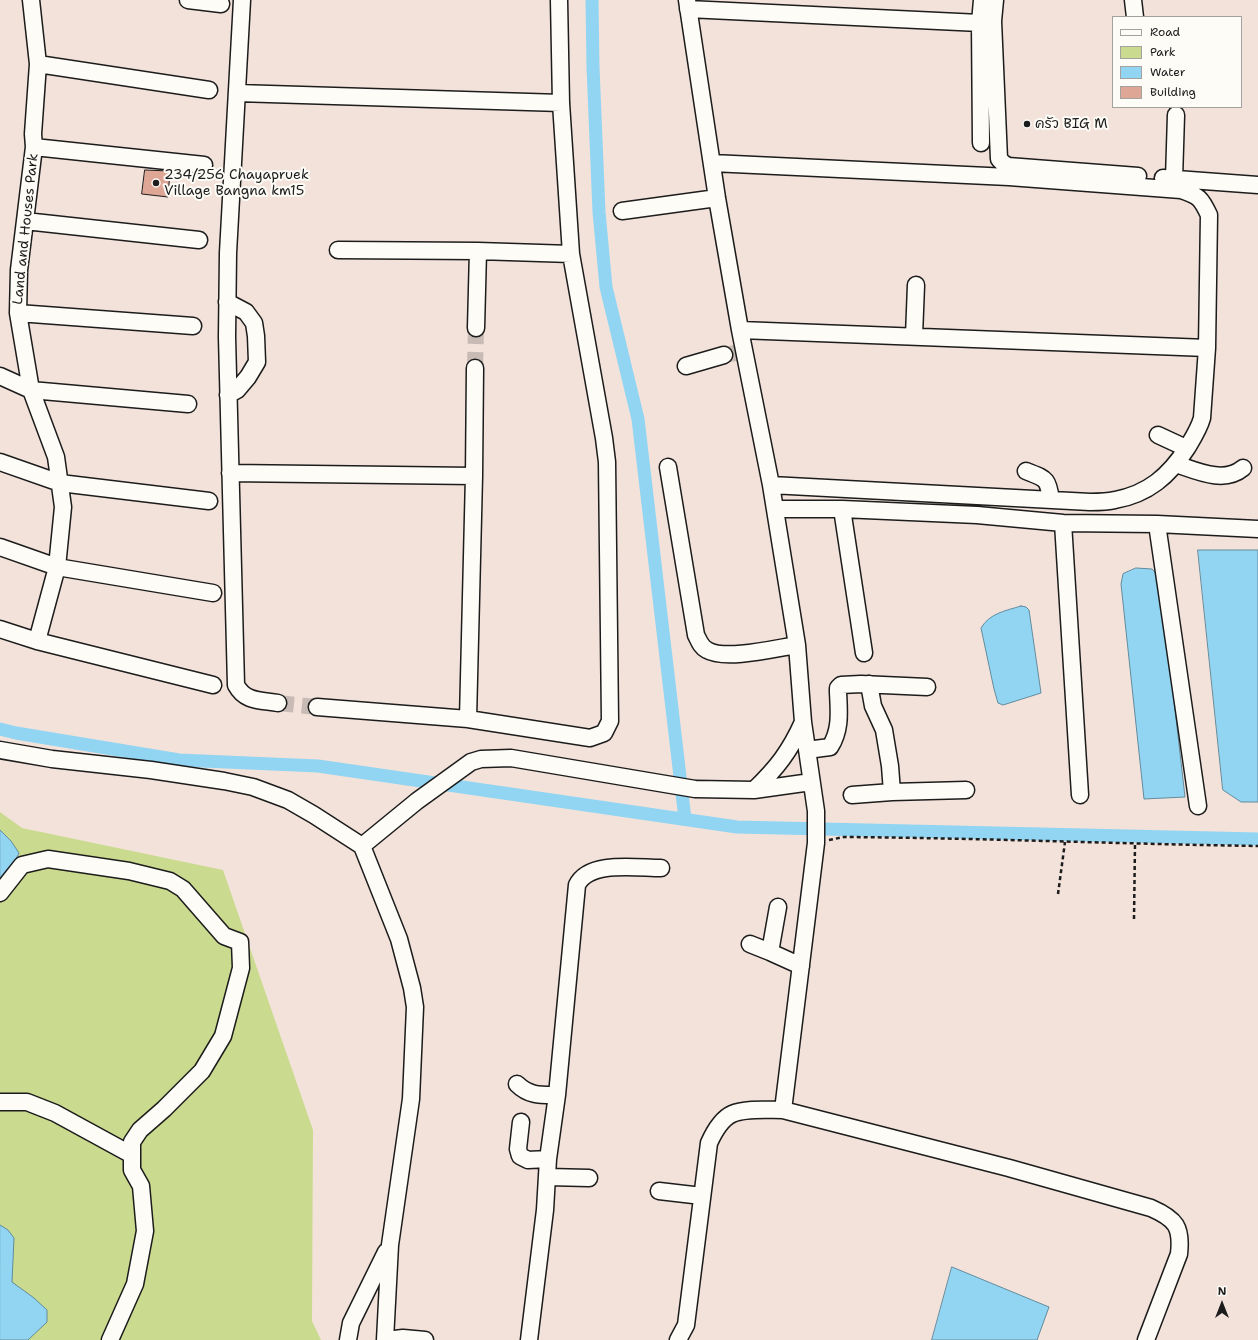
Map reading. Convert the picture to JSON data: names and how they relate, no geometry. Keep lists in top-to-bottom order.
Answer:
{
  "streets": {
    "street": ["Land and Houses Park"]
  },
  "places": ["ครัว BIG M", "234/256 Chayapruek Village Bangna km15"],
  "legend": [
    "Road",
    "Park",
    "Water",
    "Building"
  ],
  "north": "top"
}
